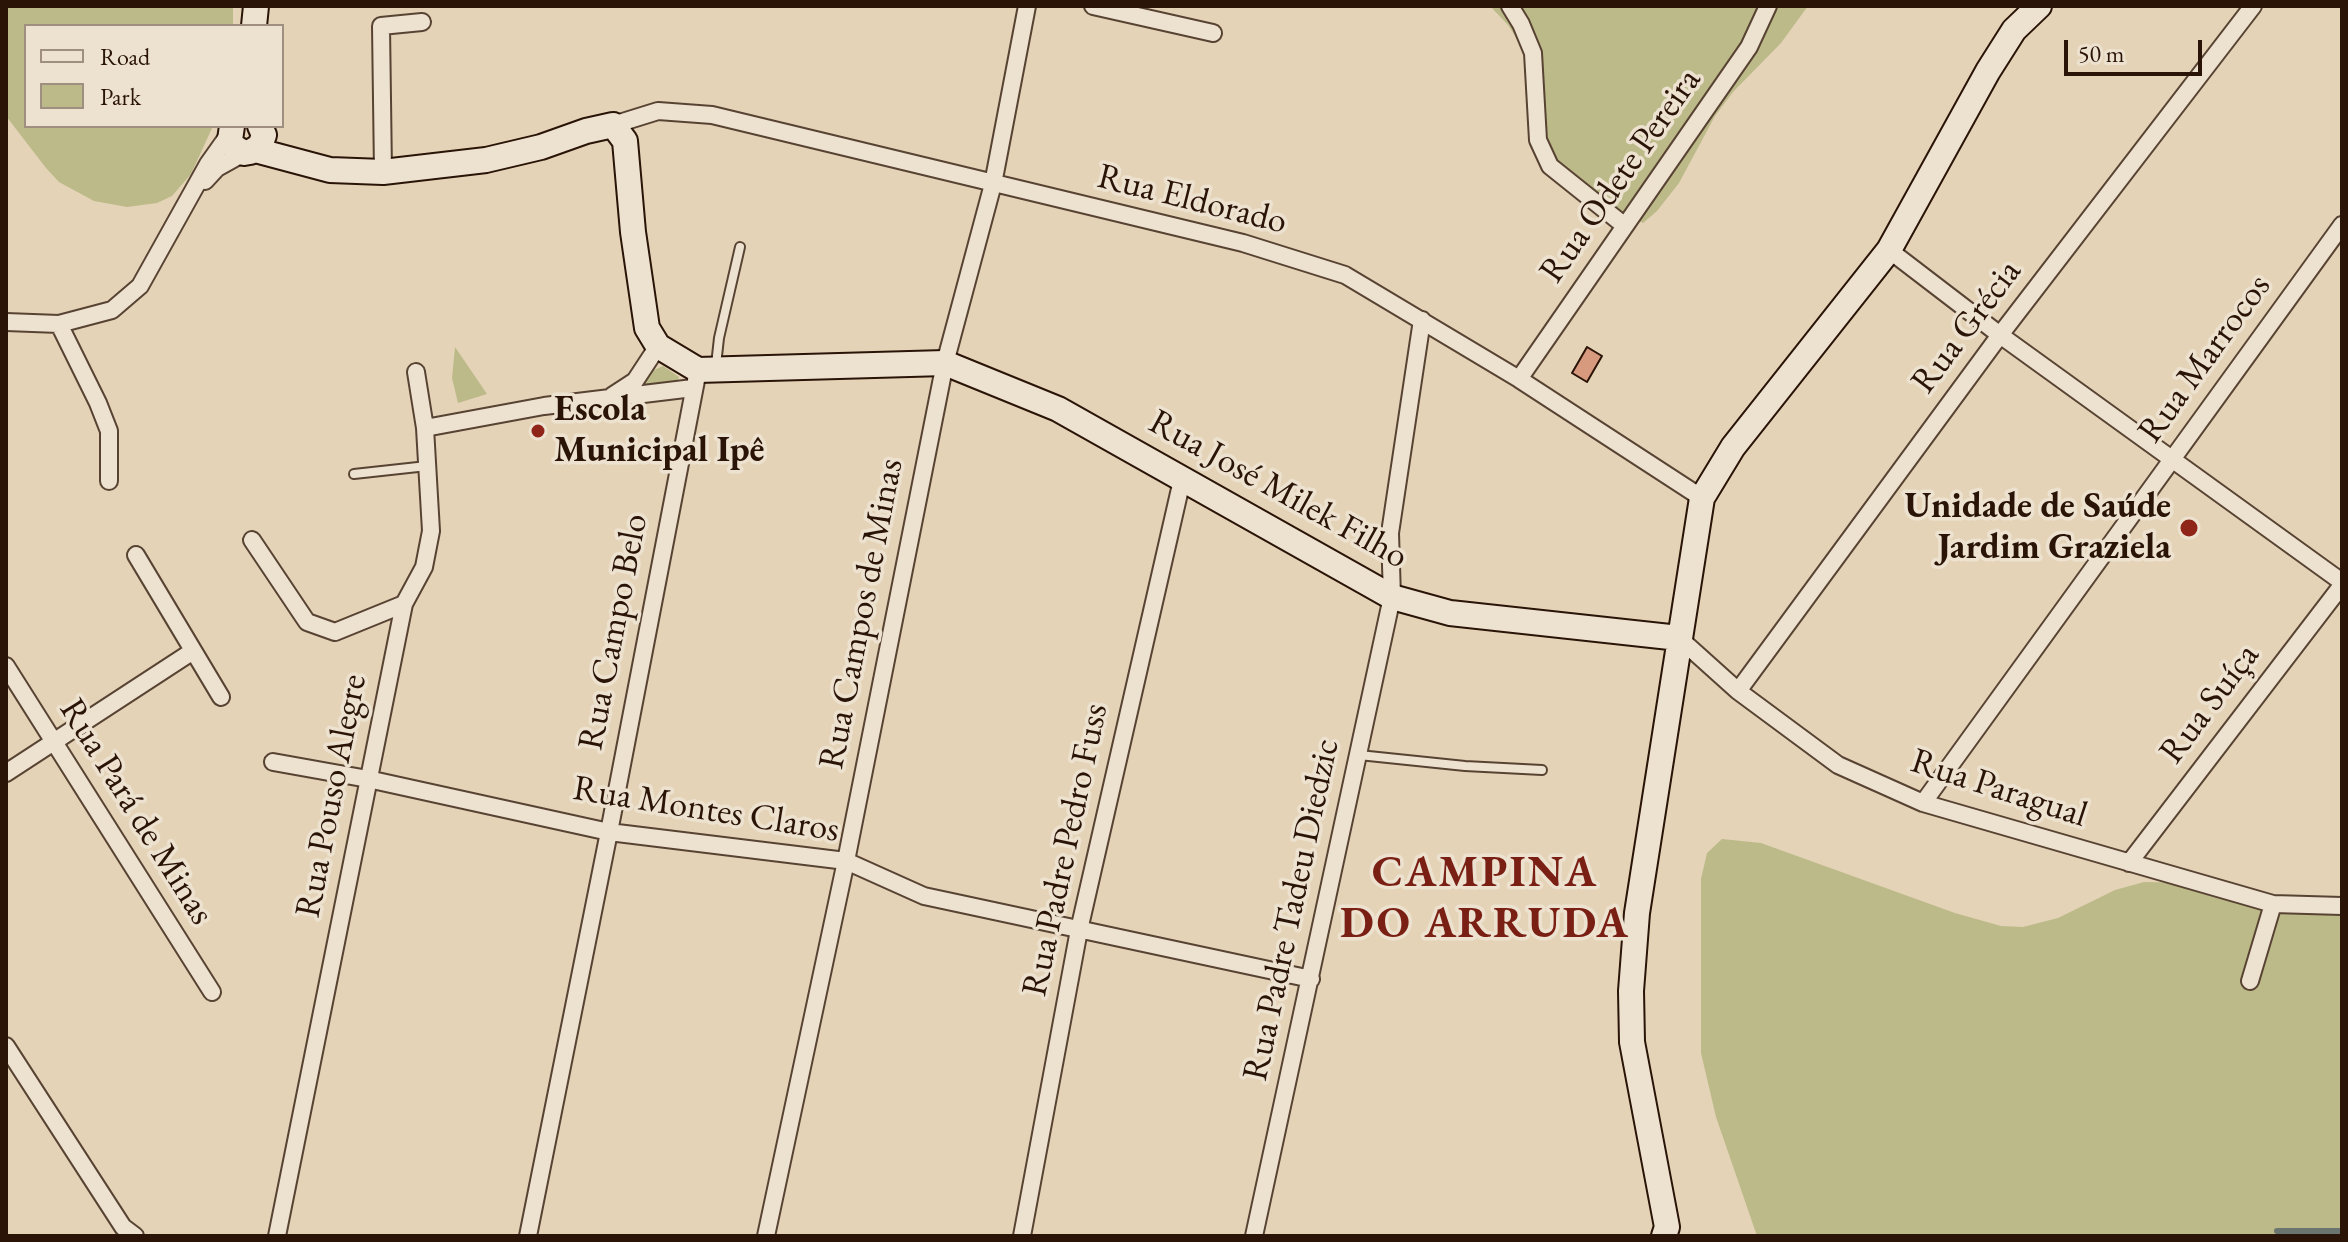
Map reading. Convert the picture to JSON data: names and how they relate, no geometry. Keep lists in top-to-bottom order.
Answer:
{
  "streets": {
    "street": [
      "Rua Odete Pereira",
      "Rua Eldorado",
      "Rua Grécia",
      "Rua Marrocos",
      "Rua José Milek Filho",
      "Rua Campos de Minas",
      "Rua Campo Belo",
      "Rua Suíça",
      "Rua Paragual",
      "Rua Pouso Alegre",
      "Rua Montes Claros",
      "Rua Pará de Minas",
      "Rua Padre Pedro Fuss",
      "Rua Padre Tadeu Diedzic"
    ]
  },
  "crossings": [
    ["Rua Odete Pereira", "Rua Eldorado"],
    ["Rua Eldorado", "Rua Campos de Minas"],
    ["Rua Eldorado", "Rua Padre Tadeu Diedzic"],
    ["Rua Grécia", "Rua Paragual"],
    ["Rua Marrocos", "Rua Paragual"],
    ["Rua José Milek Filho", "Rua Campos de Minas"],
    ["Rua José Milek Filho", "Rua Campo Belo"],
    ["Rua José Milek Filho", "Rua Paragual"],
    ["Rua José Milek Filho", "Rua Padre Pedro Fuss"],
    ["Rua José Milek Filho", "Rua Padre Tadeu Diedzic"],
    ["Rua Campos de Minas", "Rua Montes Claros"],
    ["Rua Campo Belo", "Rua Montes Claros"],
    ["Rua Suíça", "Rua Paragual"],
    ["Rua Pouso Alegre", "Rua Montes Claros"],
    ["Rua Montes Claros", "Rua Padre Pedro Fuss"],
    ["Rua Montes Claros", "Rua Padre Tadeu Diedzic"]
  ],
  "districts": ["CAMPINA DO ARRUDA"],
  "places": ["Escola Municipal Ipê", "Unidade de Saúde Jardim Graziela"],
  "legend": ["Road", "Park"],
  "scale_bar": "50 m"
}
